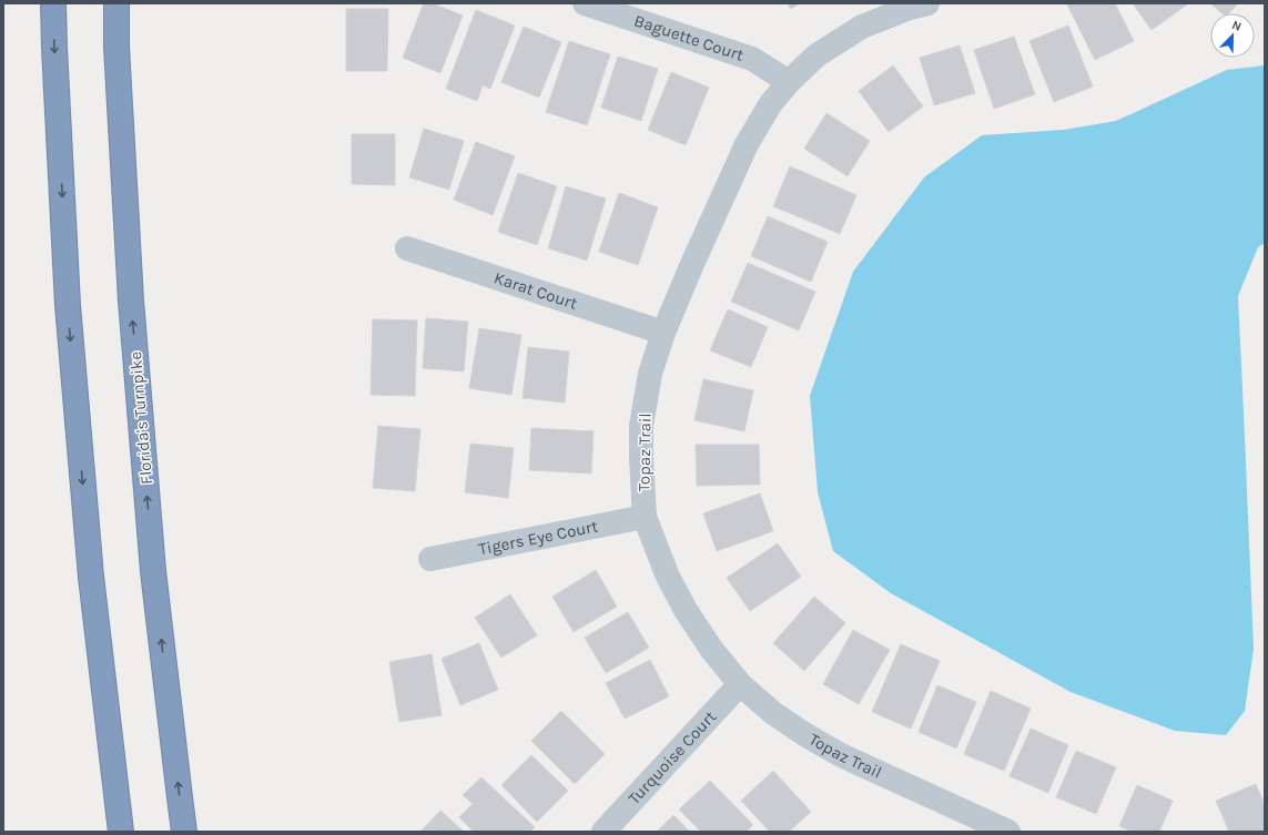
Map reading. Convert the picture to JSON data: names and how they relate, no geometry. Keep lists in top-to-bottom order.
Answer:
{
  "streets": {
    "highway": ["Florida's Turnpike"],
    "street": [
      "Baguette Court",
      "Karat Court",
      "Topaz Trail",
      "Tigers Eye Court",
      "Turquoise Court"
    ]
  },
  "crossings": [
    ["Baguette Court", "Topaz Trail"],
    ["Karat Court", "Topaz Trail"],
    ["Topaz Trail", "Tigers Eye Court"],
    ["Topaz Trail", "Turquoise Court"]
  ],
  "north": "top right"
}
